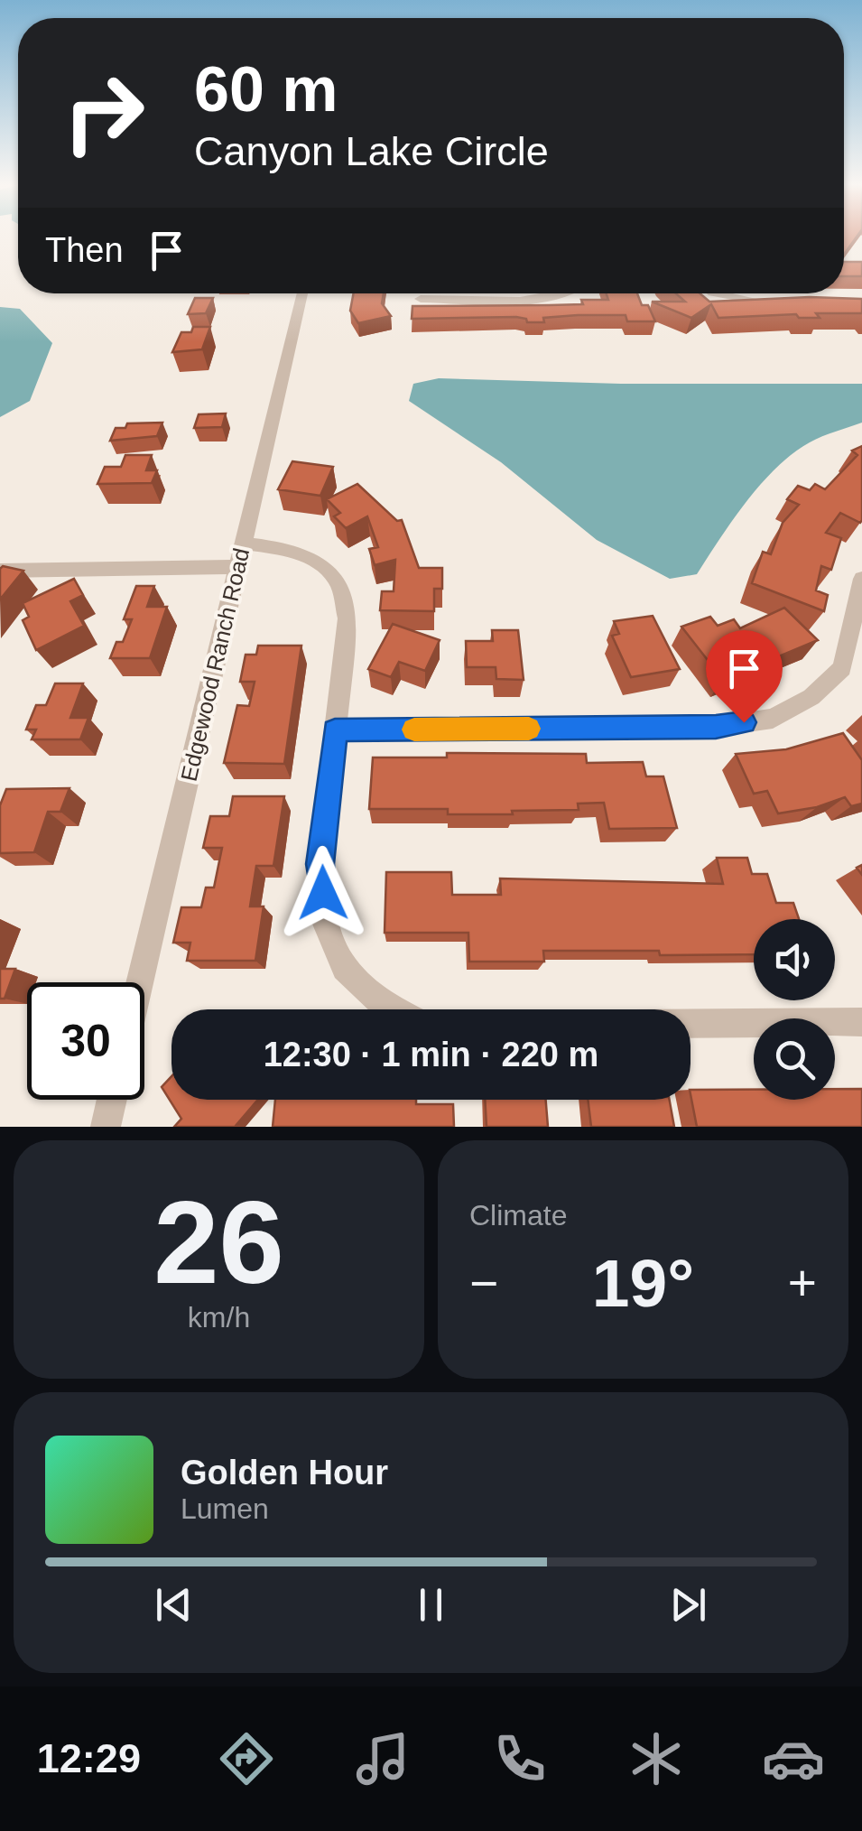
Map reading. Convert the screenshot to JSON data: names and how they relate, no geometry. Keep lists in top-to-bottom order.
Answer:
{
  "streets": {
    "street": ["Edgewood Ranch Road"]
  },
  "page": {
    "turn": ["60 m", "Canyon Lake Circle"],
    "then": "Then",
    "limit": "30",
    "trip": "12:30 · 1 min · 220 m",
    "tile": [
      ["26", "km/h"],
      "Climate"
    ],
    "heat": ["−", "19°", "+"],
    "song": ["Golden Hour", "Lumen"],
    "tabs": "12:29"
  }
}
